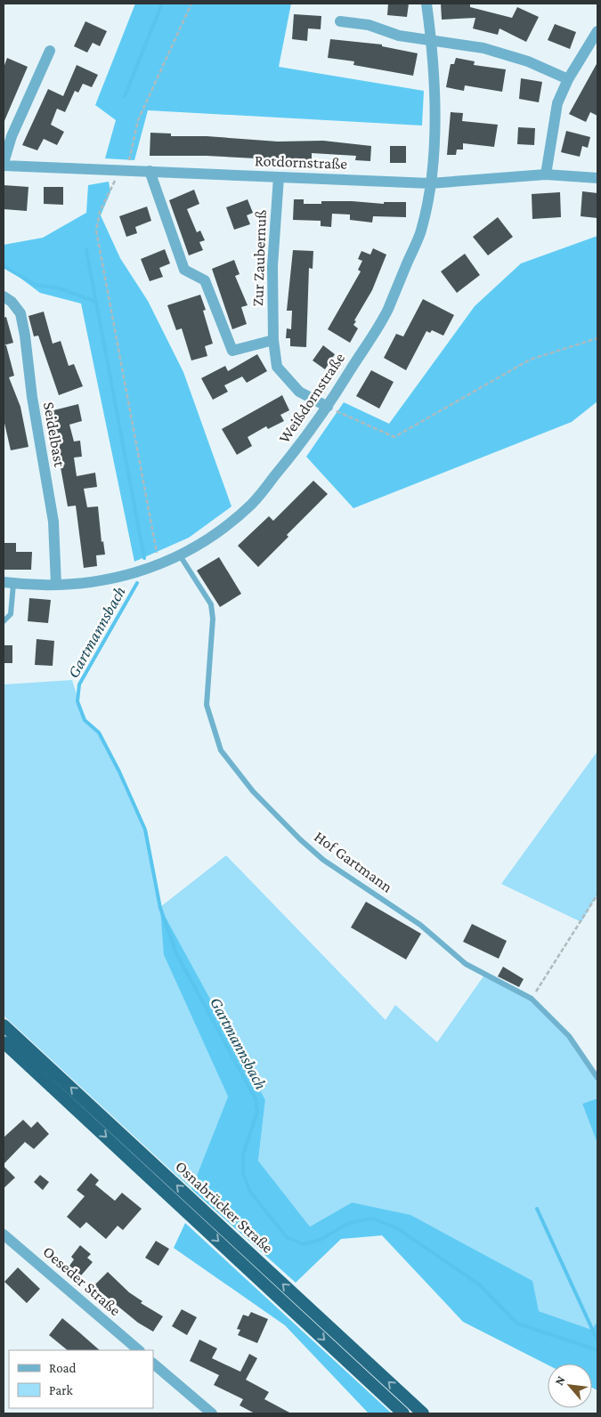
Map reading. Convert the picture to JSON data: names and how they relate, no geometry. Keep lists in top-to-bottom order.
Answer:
{
  "streets": {
    "highway": ["Osnabrücker Straße"],
    "street": [
      "Rotdornstraße",
      "Zur Zaubernuß",
      "Weißdornstraße",
      "Seidelbast",
      "Oeseder Straße"
    ],
    "lane": ["Hof Gartmann"]
  },
  "crossings": [
    ["Rotdornstraße", "Zur Zaubernuß"],
    ["Rotdornstraße", "Weißdornstraße"],
    ["Zur Zaubernuß", "Weißdornstraße"],
    ["Weißdornstraße", "Seidelbast"],
    ["Weißdornstraße", "Hof Gartmann"]
  ],
  "water": ["Gartmannsbach"],
  "legend": ["Road", "Park"],
  "north": "top left"
}
